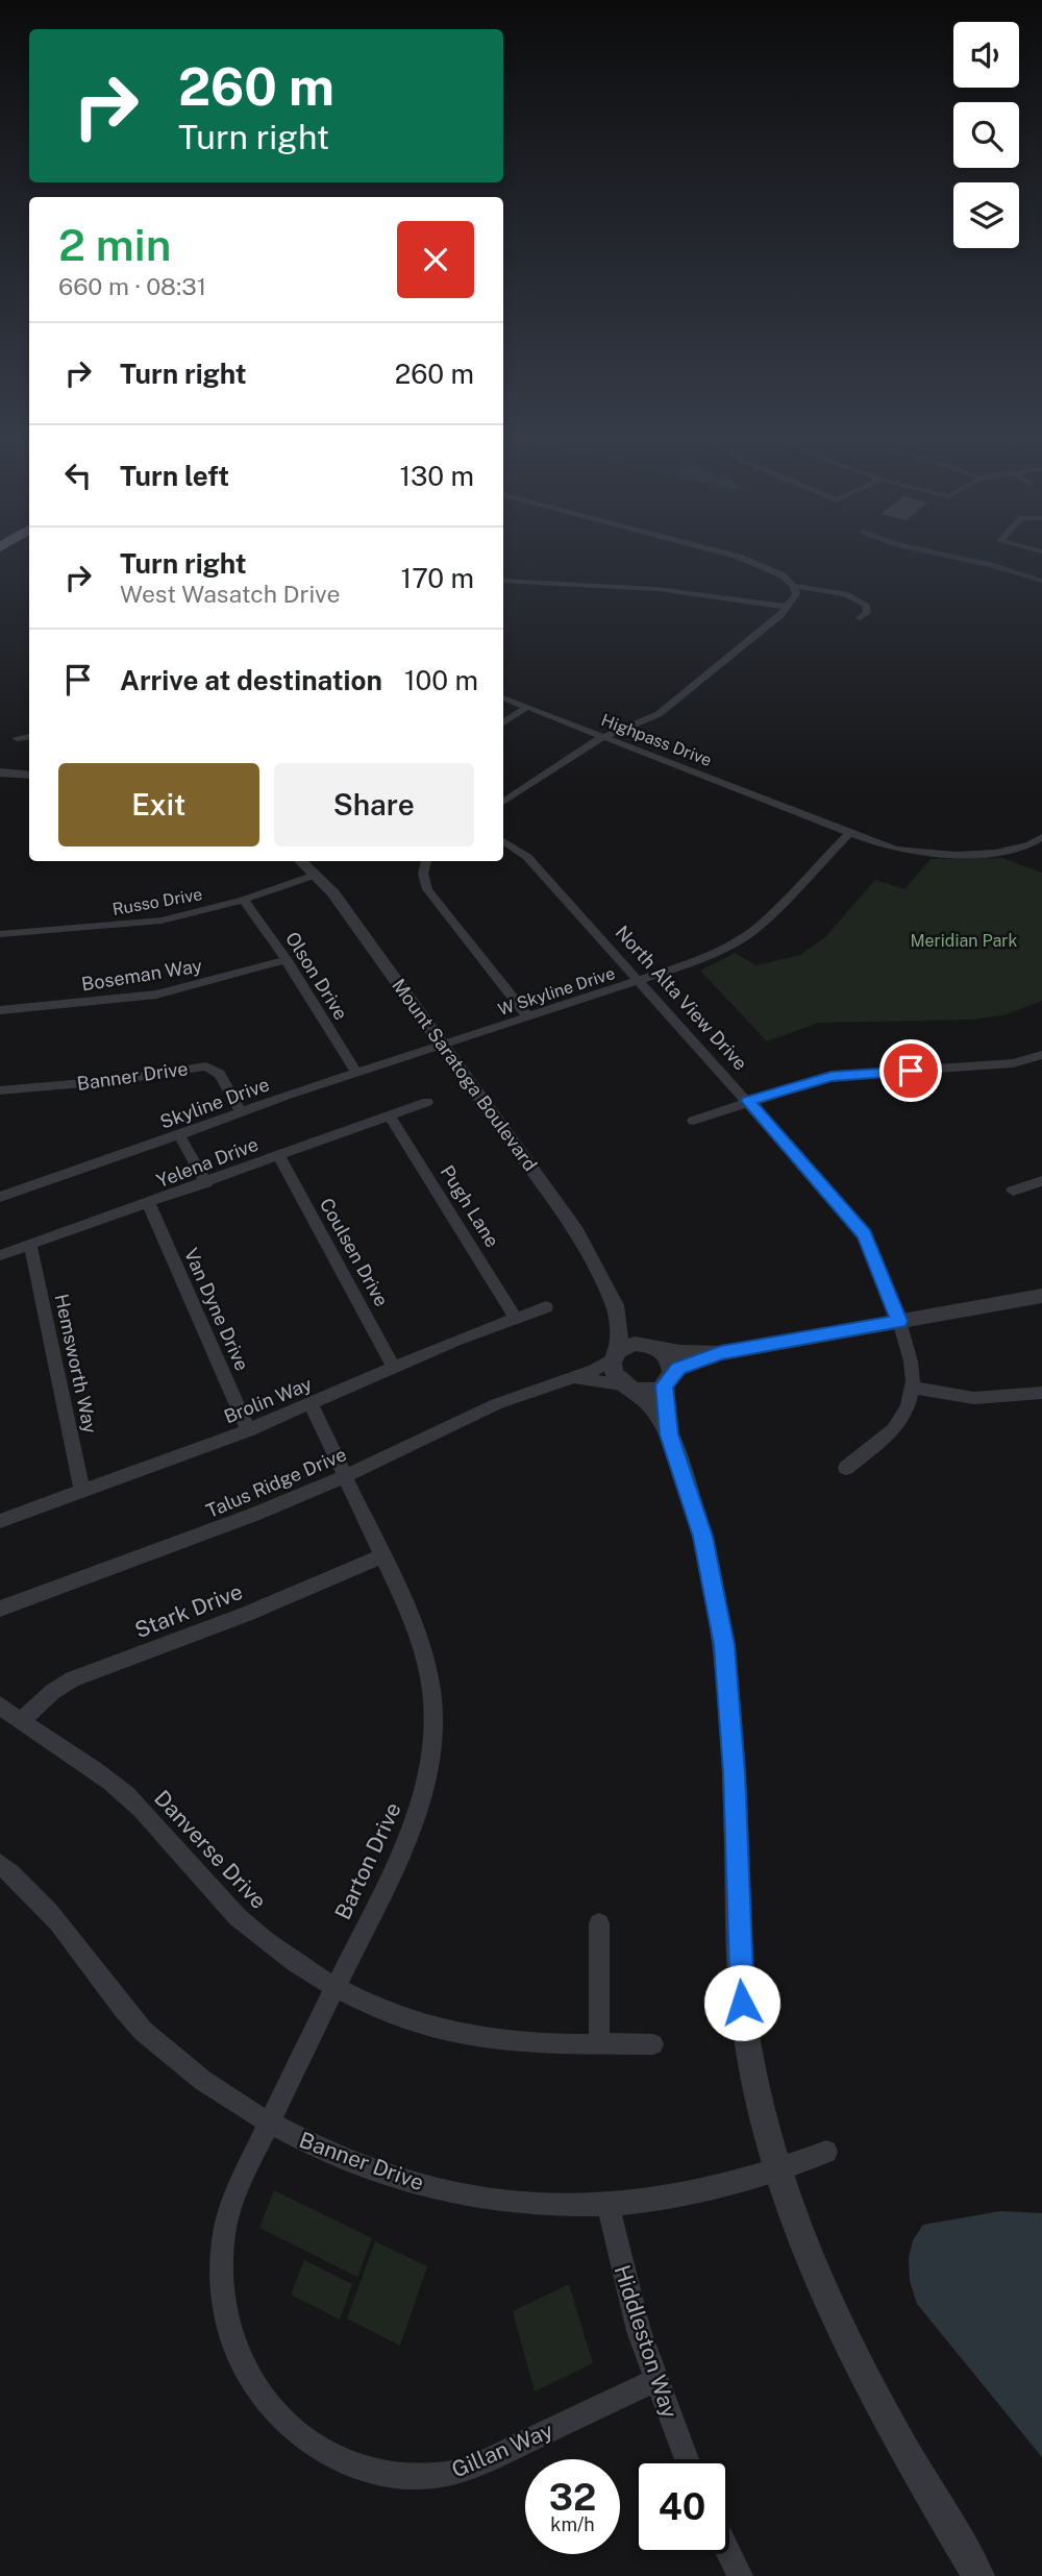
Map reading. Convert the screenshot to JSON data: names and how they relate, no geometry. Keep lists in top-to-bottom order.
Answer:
{
  "streets": {
    "street": [
      "Highpass Drive",
      "Russo Drive",
      "Boseman Way",
      "Olson Drive",
      "W Skyline Drive",
      "North Alta View Drive",
      "Mount Saratoga Boulevard",
      "Banner Drive",
      "Skyline Drive",
      "Yelena Drive",
      "Pugh Lane",
      "Coulsen Drive",
      "Van Dyne Drive",
      "Hemsworth Way",
      "Brolin Way",
      "Talus Ridge Drive",
      "Stark Drive",
      "Danverse Drive",
      "Barton Drive",
      "Hiddleston Way",
      "Gillan Way"
    ]
  },
  "crossings": [
    ["Highpass Drive", "W Skyline Drive"],
    ["Russo Drive", "Olson Drive"],
    ["Russo Drive", "Mount Saratoga Boulevard"],
    ["Boseman Way", "Olson Drive"],
    ["Olson Drive", "Skyline Drive"],
    ["W Skyline Drive", "North Alta View Drive"],
    ["W Skyline Drive", "Mount Saratoga Boulevard"],
    ["W Skyline Drive", "Skyline Drive"],
    ["Mount Saratoga Boulevard", "Skyline Drive"],
    ["Mount Saratoga Boulevard", "Talus Ridge Drive"],
    ["Banner Drive", "Skyline Drive"],
    ["Banner Drive", "Barton Drive"],
    ["Banner Drive", "Hiddleston Way"],
    ["Banner Drive", "Gillan Way"],
    ["Yelena Drive", "Pugh Lane"],
    ["Yelena Drive", "Coulsen Drive"],
    ["Yelena Drive", "Van Dyne Drive"],
    ["Yelena Drive", "Hemsworth Way"],
    ["Pugh Lane", "Brolin Way"],
    ["Coulsen Drive", "Brolin Way"],
    ["Van Dyne Drive", "Brolin Way"],
    ["Hemsworth Way", "Brolin Way"],
    ["Brolin Way", "Barton Drive"],
    ["Talus Ridge Drive", "Barton Drive"],
    ["Stark Drive", "Danverse Drive"],
    ["Stark Drive", "Barton Drive"],
    ["Danverse Drive", "Barton Drive"],
    ["Barton Drive", "Gillan Way"],
    ["Hiddleston Way", "Gillan Way"]
  ],
  "parks": ["Meridian Park"],
  "page": {
    "turn": ["260 m", "Turn right"],
    "heading": ["2 min", "660 m · 08:31"],
    "list": [
      {
        "name": "Turn right",
        "value": "260 m"
      },
      {
        "name": "Turn left",
        "value": "130 m"
      },
      {
        "name": "Turn right",
        "note": "West Wasatch Drive",
        "value": "170 m"
      },
      {
        "name": "Arrive at destination",
        "value": "100 m"
      }
    ],
    "buttons": ["Exit", "Share"],
    "speed": "32 km/h",
    "limit": "40"
  }
}
